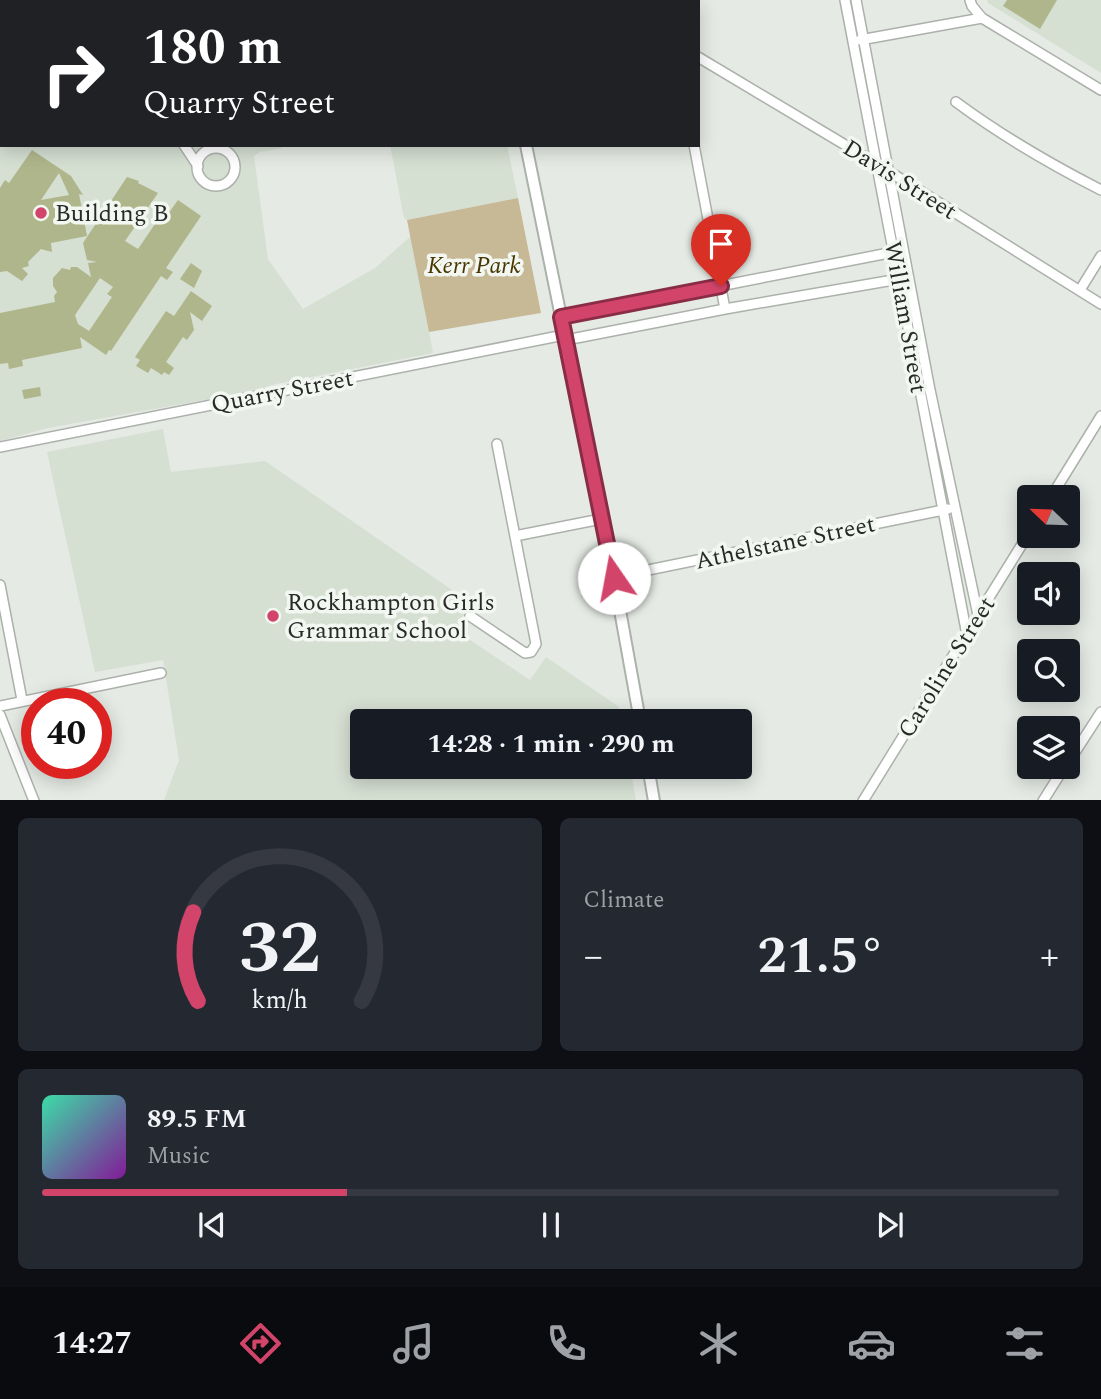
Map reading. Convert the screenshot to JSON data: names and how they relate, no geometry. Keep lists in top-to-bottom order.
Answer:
{
  "streets": {
    "street": [
      "Davis Street",
      "William Street",
      "Quarry Street",
      "Athelstane Street",
      "Caroline Street"
    ]
  },
  "crossings": [
    ["Davis Street", "William Street"],
    ["William Street", "Quarry Street"],
    ["William Street", "Athelstane Street"],
    ["William Street", "Caroline Street"]
  ],
  "parks": ["Kerr Park"],
  "places": ["Building B", "Rockhampton Girls Grammar School"],
  "north": "top left",
  "page": {
    "turn": ["180 m", "Quarry Street"],
    "limit": "40",
    "trip": "14:28 · 1 min · 290 m",
    "tile": "Climate",
    "heat": ["−", "21.5°", "+"],
    "song": ["89.5 FM", "Music"],
    "tabs": "14:27",
    "gauge": ["32", "km/h"]
  }
}
